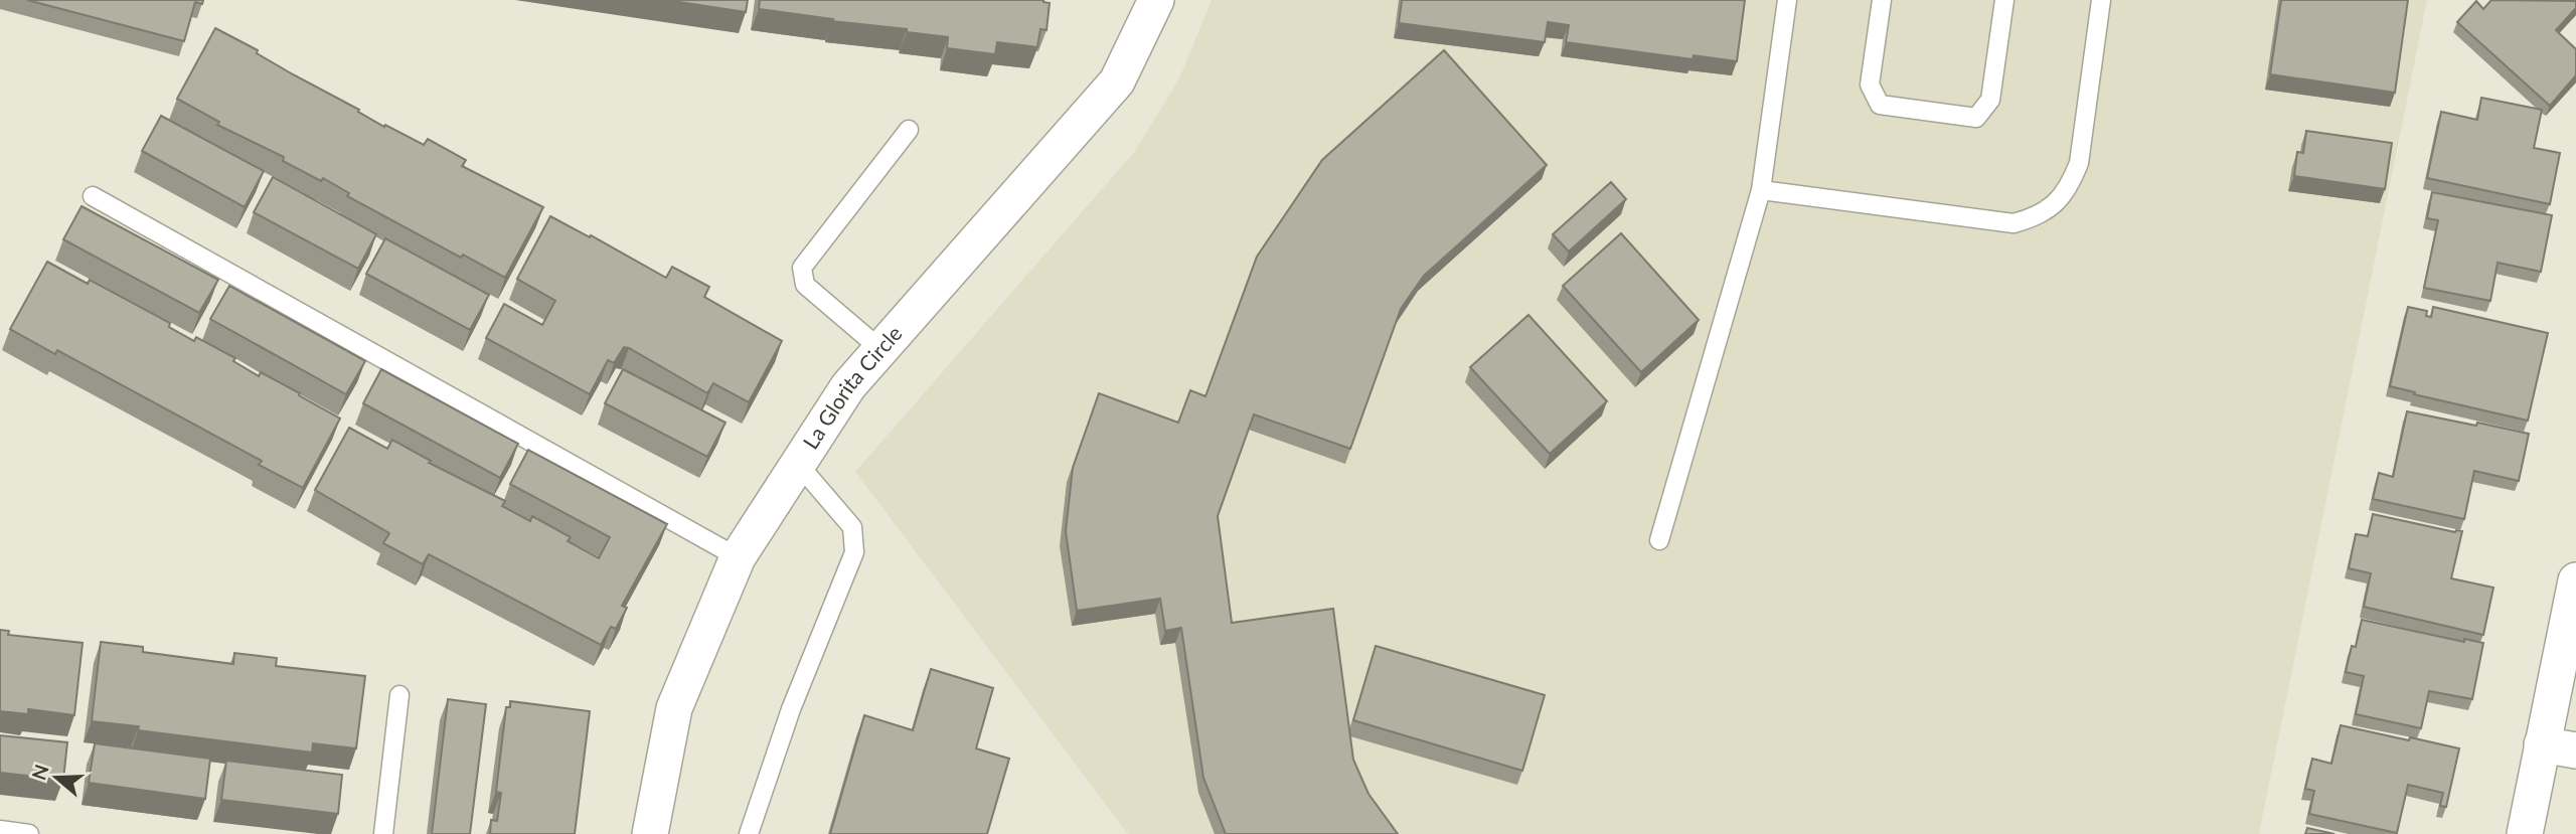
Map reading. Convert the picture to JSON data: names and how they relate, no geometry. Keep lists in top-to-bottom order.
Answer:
{
  "streets": {
    "street": ["La Glorita Circle"]
  },
  "north": "left"
}
